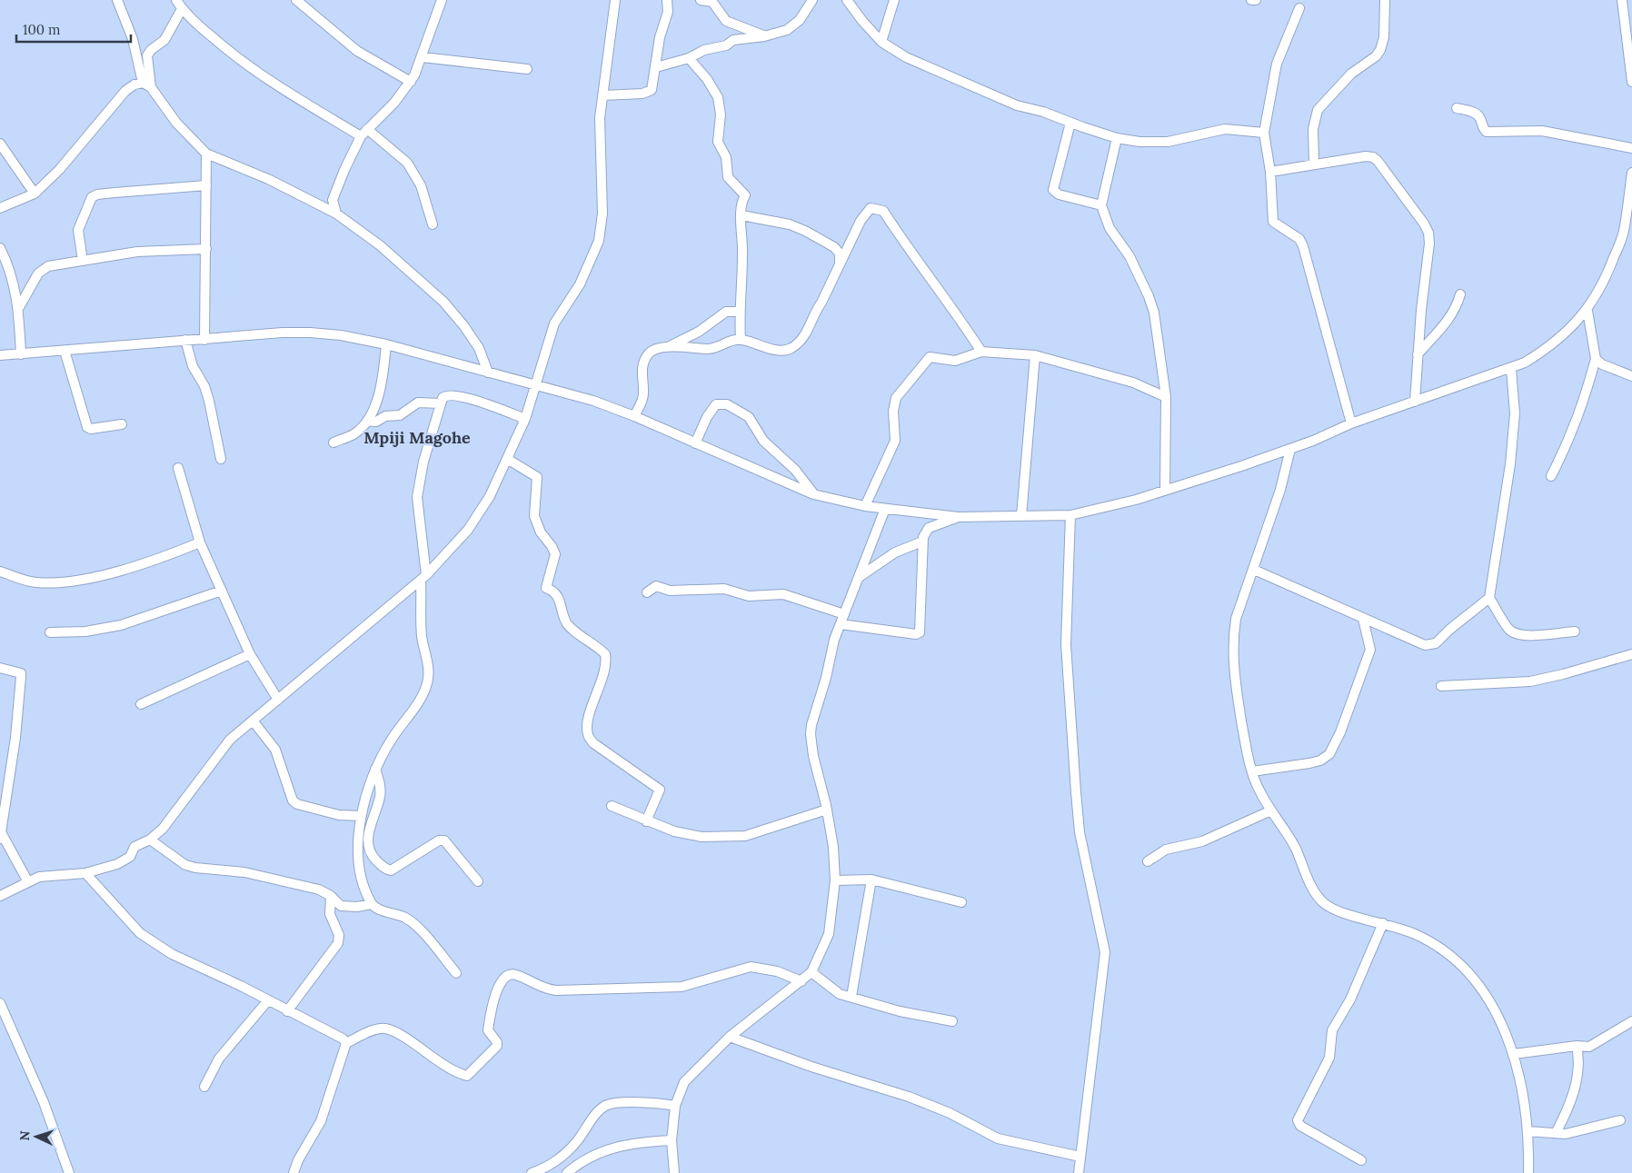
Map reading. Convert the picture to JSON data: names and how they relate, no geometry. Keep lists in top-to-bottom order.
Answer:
{
  "districts": ["Mpiji Magohe"],
  "scale_bar": "100 m",
  "north": "left"
}
